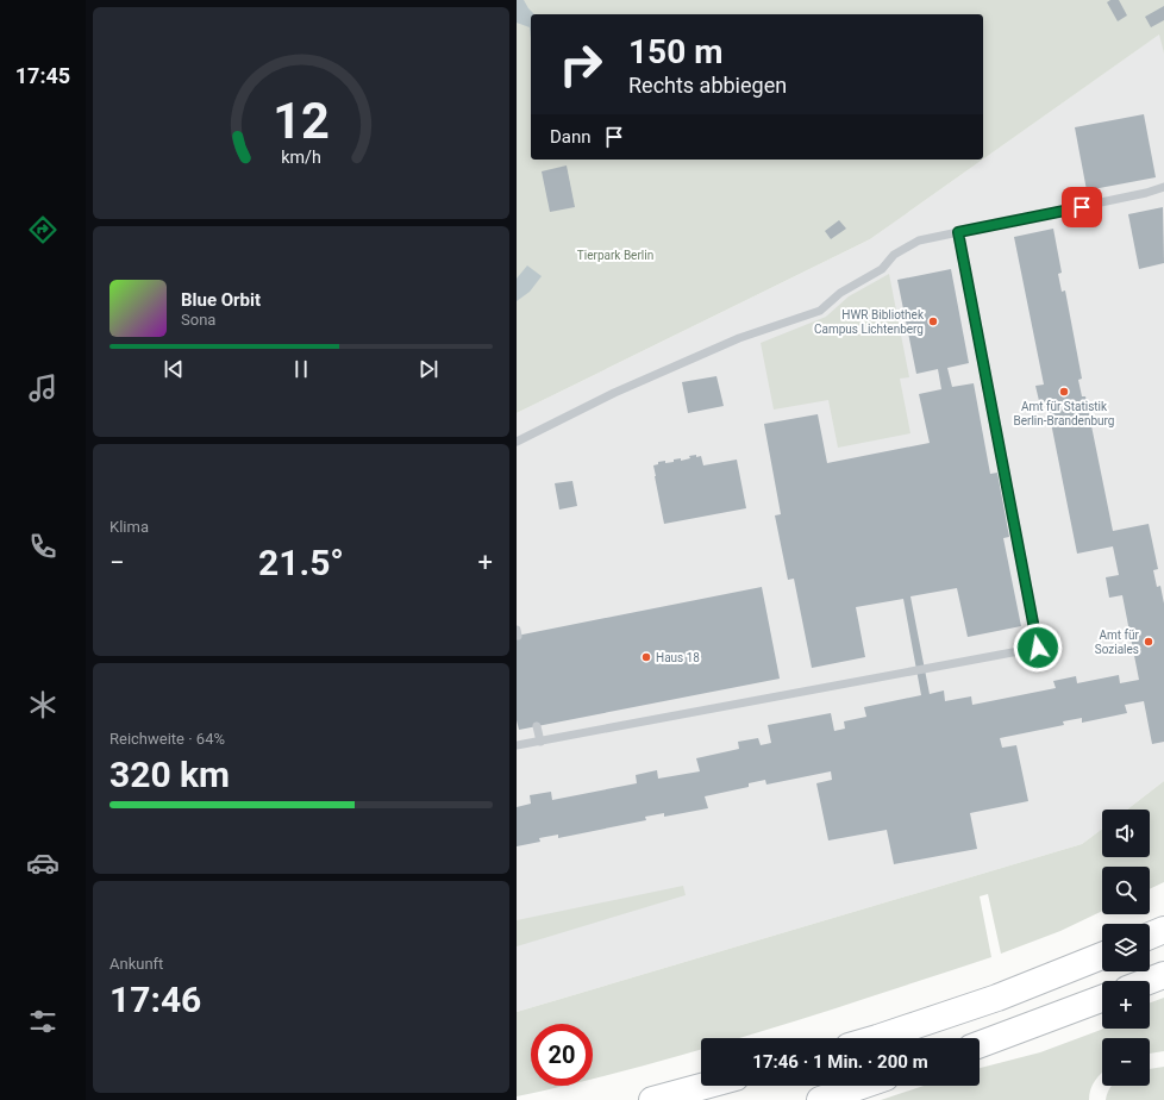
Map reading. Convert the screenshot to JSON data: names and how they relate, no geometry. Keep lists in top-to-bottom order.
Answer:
{
  "parks": ["Tierpark Berlin"],
  "places": [
    "HWR Bibliothek Campus Lichtenberg",
    "Amt für Statistik Berlin-Brandenburg",
    "Amt für Soziales",
    "Haus 18"
  ],
  "page": {
    "tabs": "17:45",
    "turn": ["150 m", "Rechts abbiegen"],
    "then": "Dann",
    "song": ["Blue Orbit", "Sona"],
    "tile": [
      "Klima",
      ["Reichweite · 64%", "320 km"],
      ["Ankunft", "17:46"]
    ],
    "heat": ["−", "21.5°", "+"],
    "map_buttons": ["+", "−"],
    "limit": "20",
    "trip": "17:46 · 1 Min. · 200 m",
    "gauge": ["12", "km/h"]
  }
}
